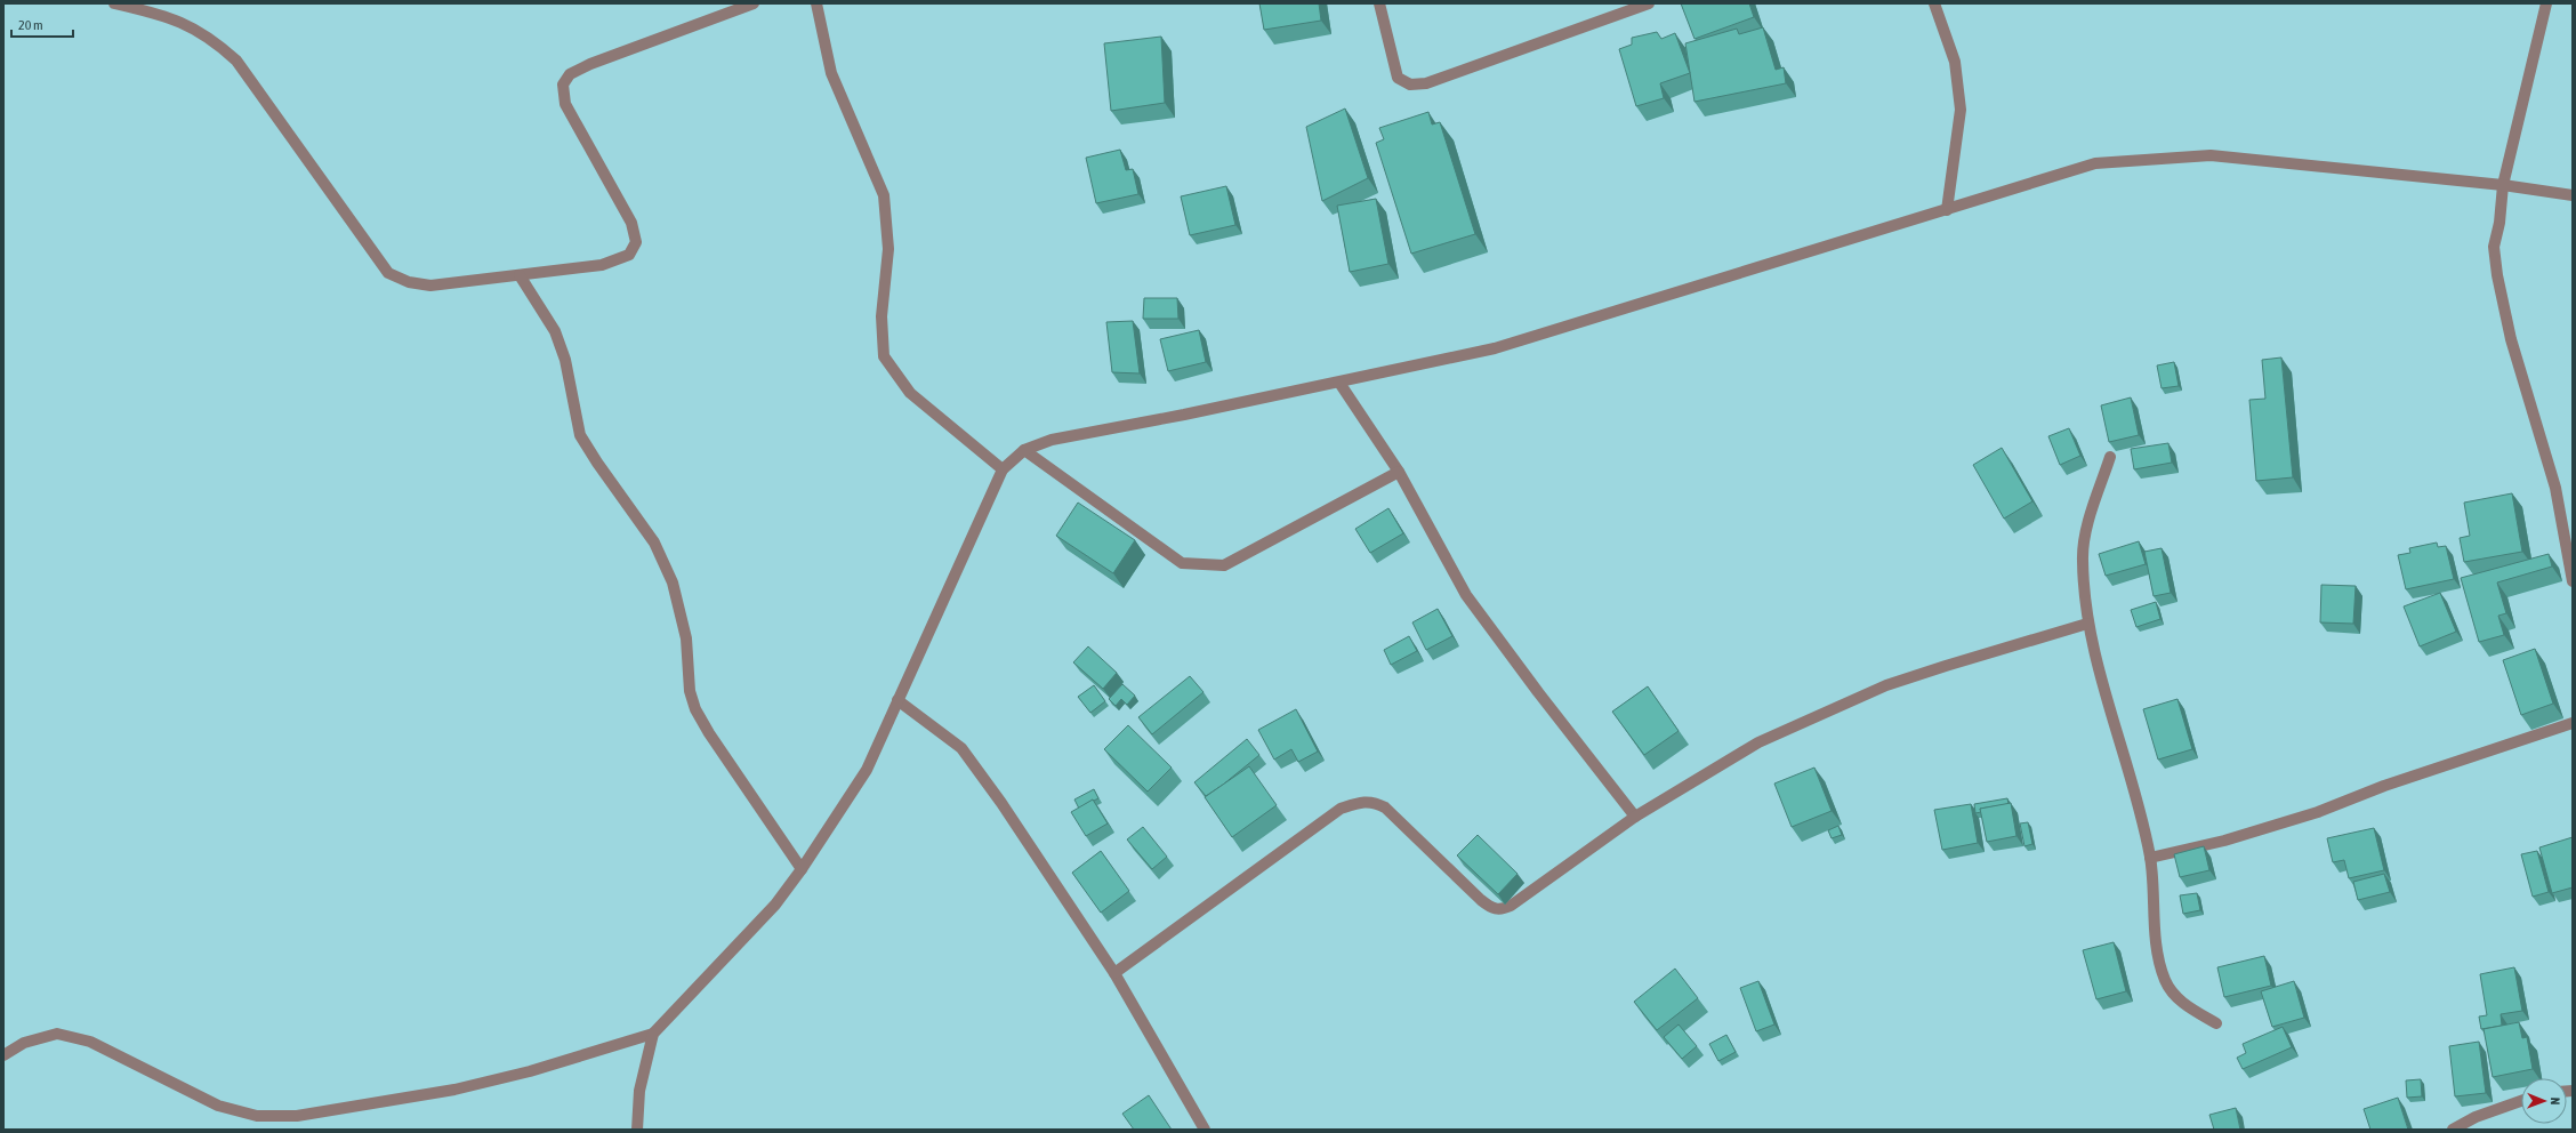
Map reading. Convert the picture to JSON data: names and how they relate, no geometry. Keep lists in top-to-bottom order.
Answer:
{
  "scale_bar": "20 m",
  "north": "right"
}
